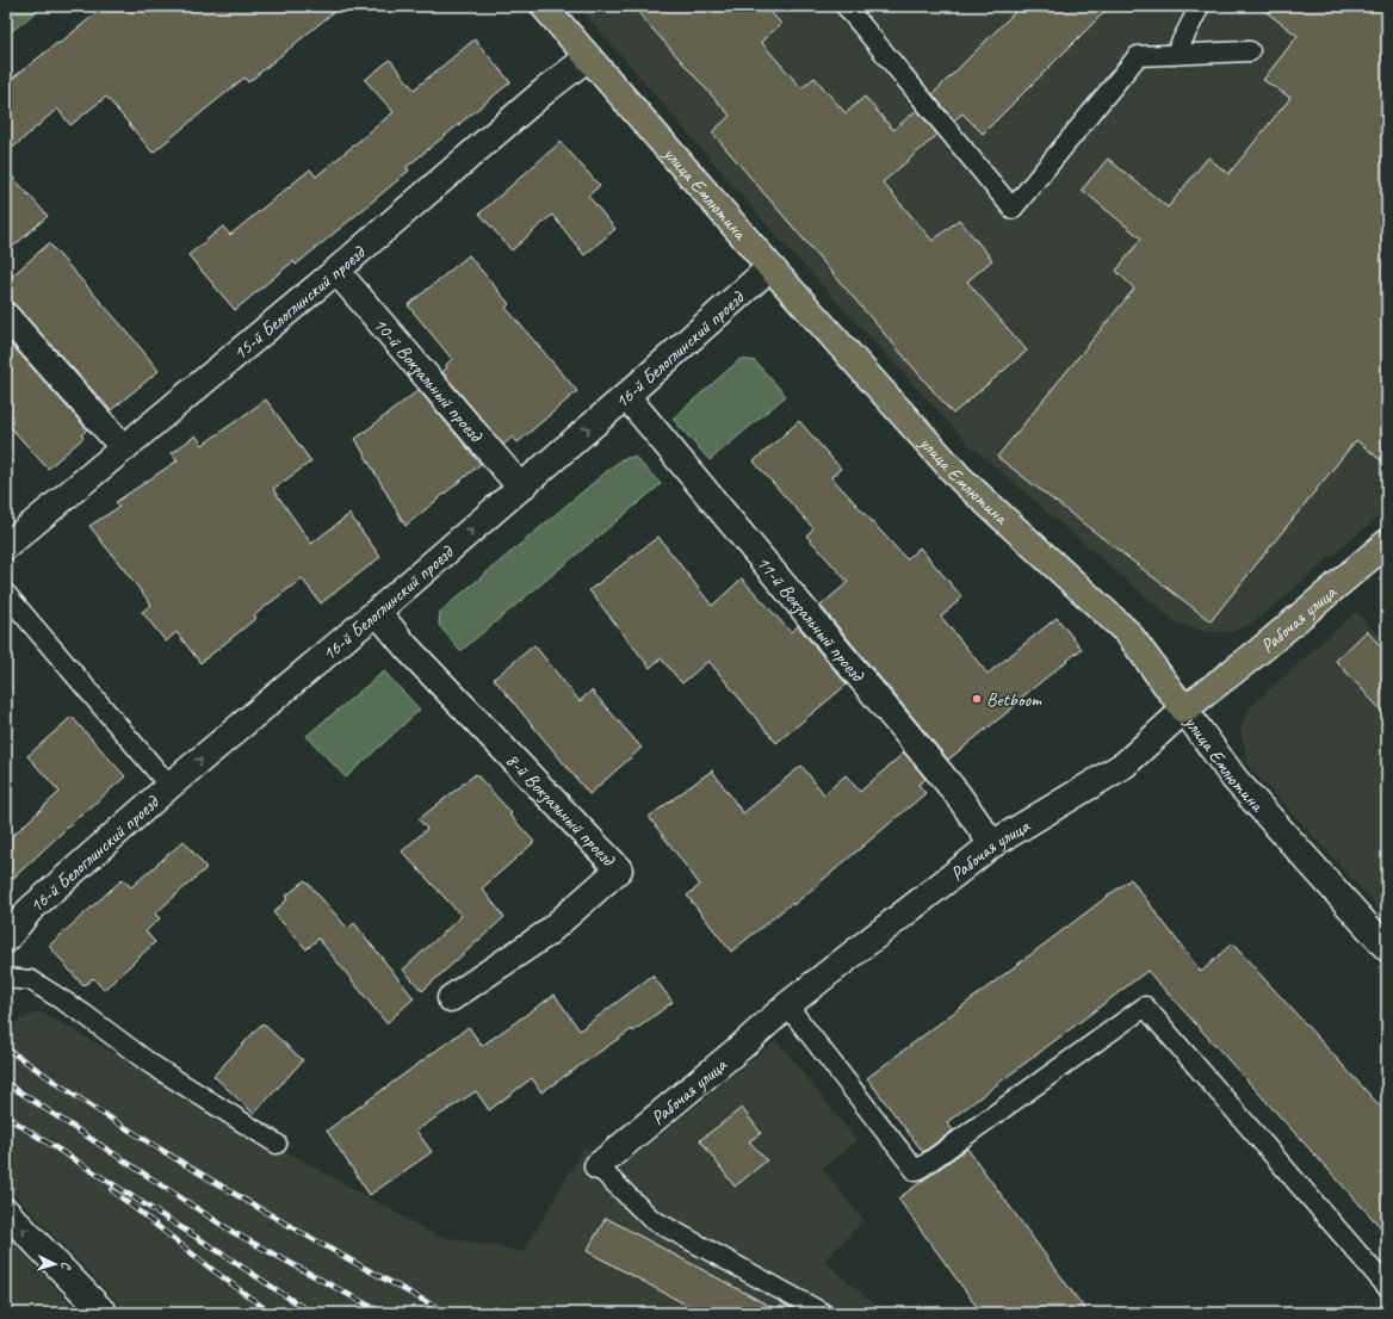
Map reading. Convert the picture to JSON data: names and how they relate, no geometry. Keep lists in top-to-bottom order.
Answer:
{
  "streets": {
    "main road": ["улица Емлютина", "Рабочая улица"],
    "street": [
      "15-й Белоглинский проезд",
      "16-й Белоглинский проезд",
      "10-й Вокзальный проезд",
      "11-й Вокзальный проезд",
      "8-й Вокзальный проезд"
    ]
  },
  "crossings": [
    ["улица Емлютина", "15-й Белоглинский проезд"],
    ["улица Емлютина", "16-й Белоглинский проезд"],
    ["улица Емлютина", "Рабочая улица"],
    ["15-й Белоглинский проезд", "10-й Вокзальный проезд"],
    ["16-й Белоглинский проезд", "10-й Вокзальный проезд"],
    ["16-й Белоглинский проезд", "11-й Вокзальный проезд"],
    ["16-й Белоглинский проезд", "8-й Вокзальный проезд"],
    ["11-й Вокзальный проезд", "Рабочая улица"]
  ],
  "one_way": ["16-й Белоглинский проезд"],
  "places": ["Betboom"],
  "north": "right"
}
